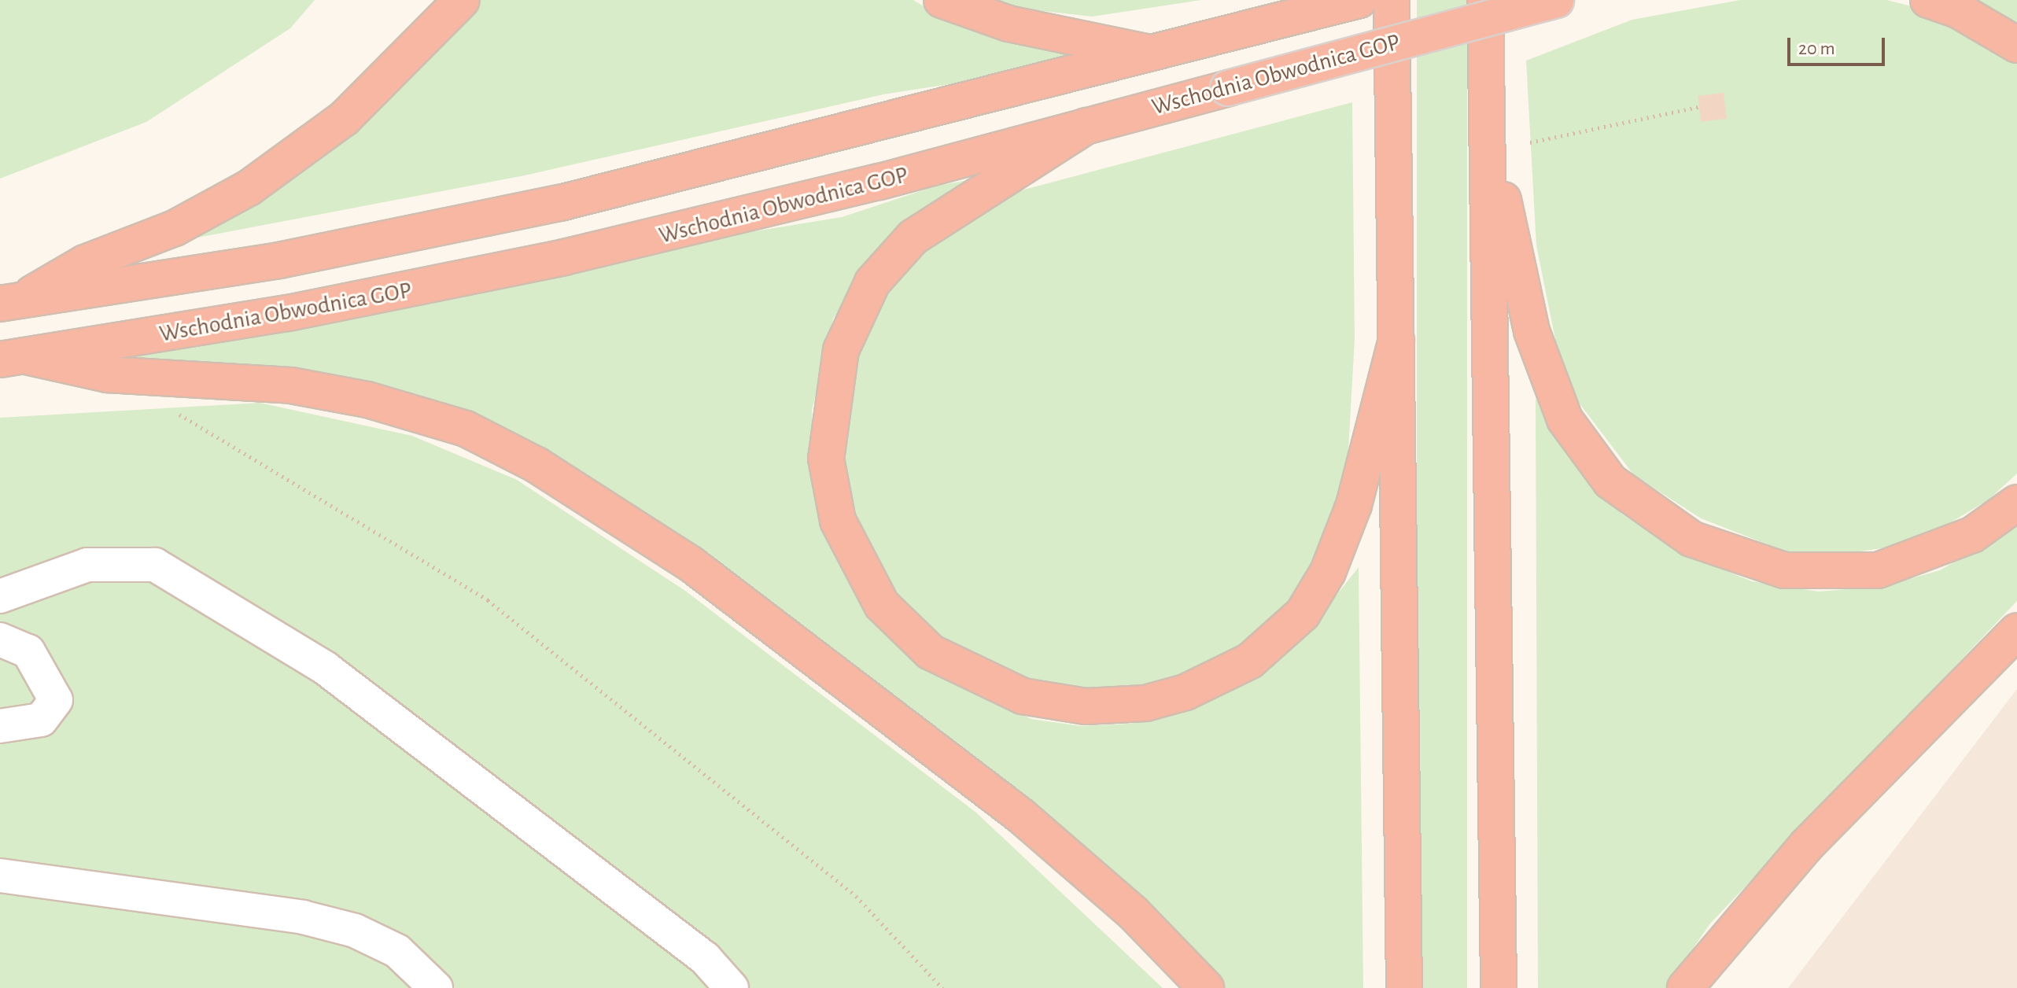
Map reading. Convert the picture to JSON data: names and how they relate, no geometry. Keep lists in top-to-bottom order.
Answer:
{
  "streets": {
    "highway": ["Wschodnia Obwodnica GOP"]
  },
  "scale_bar": "20 m"
}
